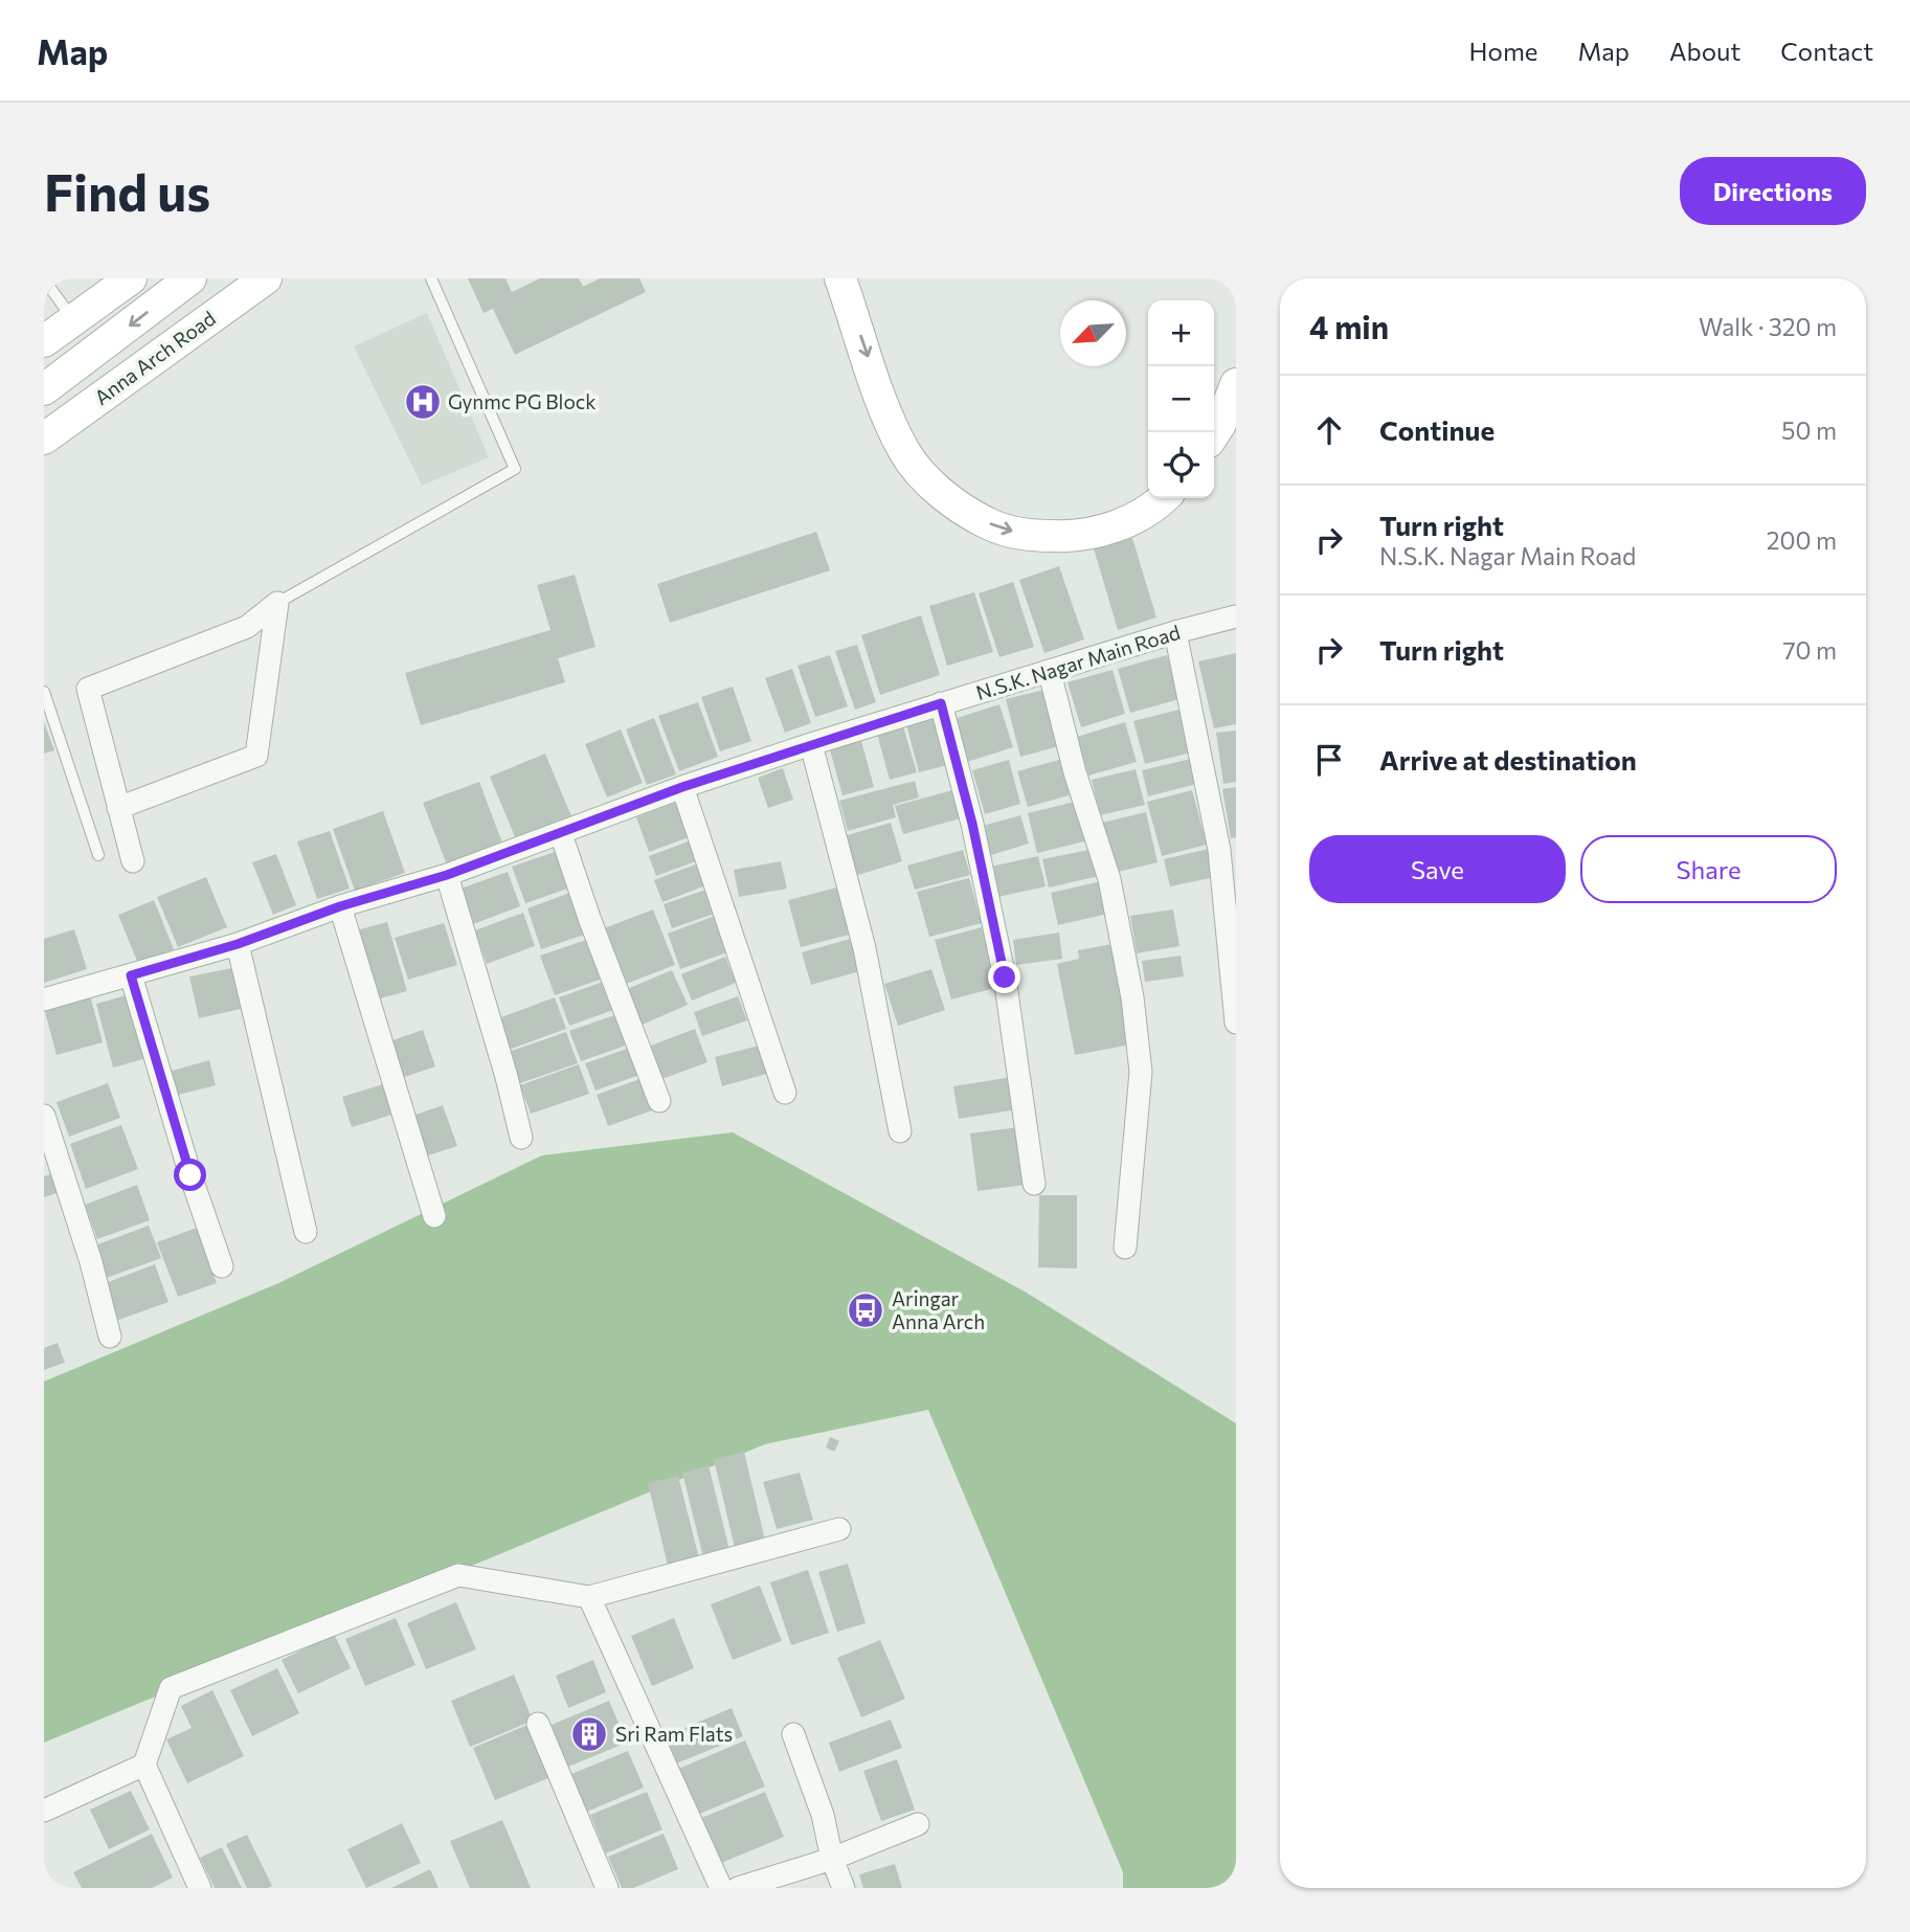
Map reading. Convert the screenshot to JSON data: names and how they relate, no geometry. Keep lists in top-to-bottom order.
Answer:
{
  "streets": {
    "main road": ["Anna Arch Road"],
    "street": ["N.S.K. Nagar Main Road"]
  },
  "places": {
    "hospital": ["Gynmc PG Block"],
    "bus stop": ["Aringar Anna Arch"],
    "building": ["Sri Ram Flats"]
  },
  "north": "bottom left",
  "page": {
    "header": "Map",
    "nav": [
      "Home",
      "Map",
      "About",
      "Contact"
    ],
    "buttons": [
      "Directions",
      ["Save", "Share"]
    ],
    "title": "Find us",
    "heading": ["4 min", "Walk · 320 m"],
    "map_buttons": ["+", "−"],
    "list": [
      ["Continue", "50 m"],
      ["Turn right", "N.S.K. Nagar Main Road", "200 m"],
      ["Turn right", "70 m"],
      "Arrive at destination"
    ]
  }
}
